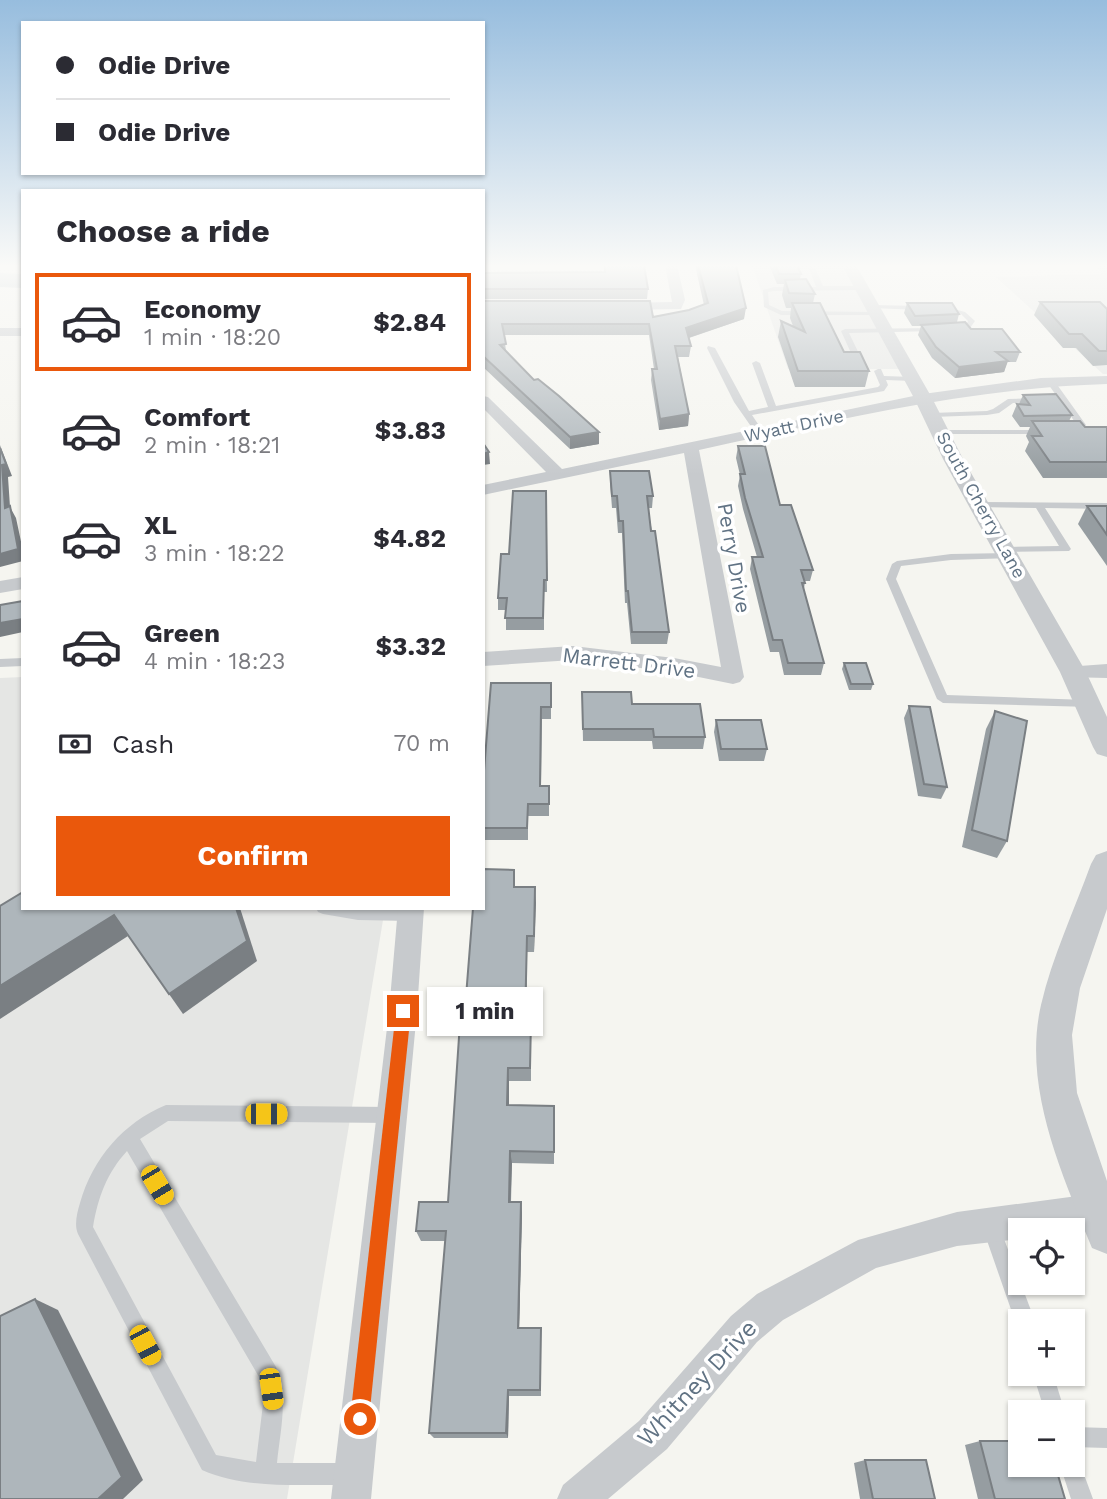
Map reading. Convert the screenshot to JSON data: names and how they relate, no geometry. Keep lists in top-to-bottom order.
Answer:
{
  "streets": {
    "street": [
      "Wyatt Drive",
      "South Cherry Lane",
      "Perry Drive",
      "Marrett Drive",
      "Whitney Drive"
    ]
  },
  "crossings": [
    ["Wyatt Drive", "South Cherry Lane"],
    ["Wyatt Drive", "Perry Drive"],
    ["Perry Drive", "Marrett Drive"]
  ],
  "page": {
    "banner": ["Odie Drive", "Odie Drive"],
    "heading": "Choose a ride",
    "list": [
      {
        "name": "Economy",
        "note": "1 min · 18:20",
        "value": "$2.84"
      },
      {
        "name": "Comfort",
        "note": "2 min · 18:21",
        "value": "$3.83"
      },
      {
        "name": "XL",
        "note": "3 min · 18:22",
        "value": "$4.82"
      },
      {
        "name": "Green",
        "note": "4 min · 18:23",
        "value": "$3.32"
      }
    ],
    "pay": ["Cash", "70 m"],
    "buttons": "Confirm",
    "bubble": "1 min",
    "map_buttons": ["+", "−"]
  }
}
